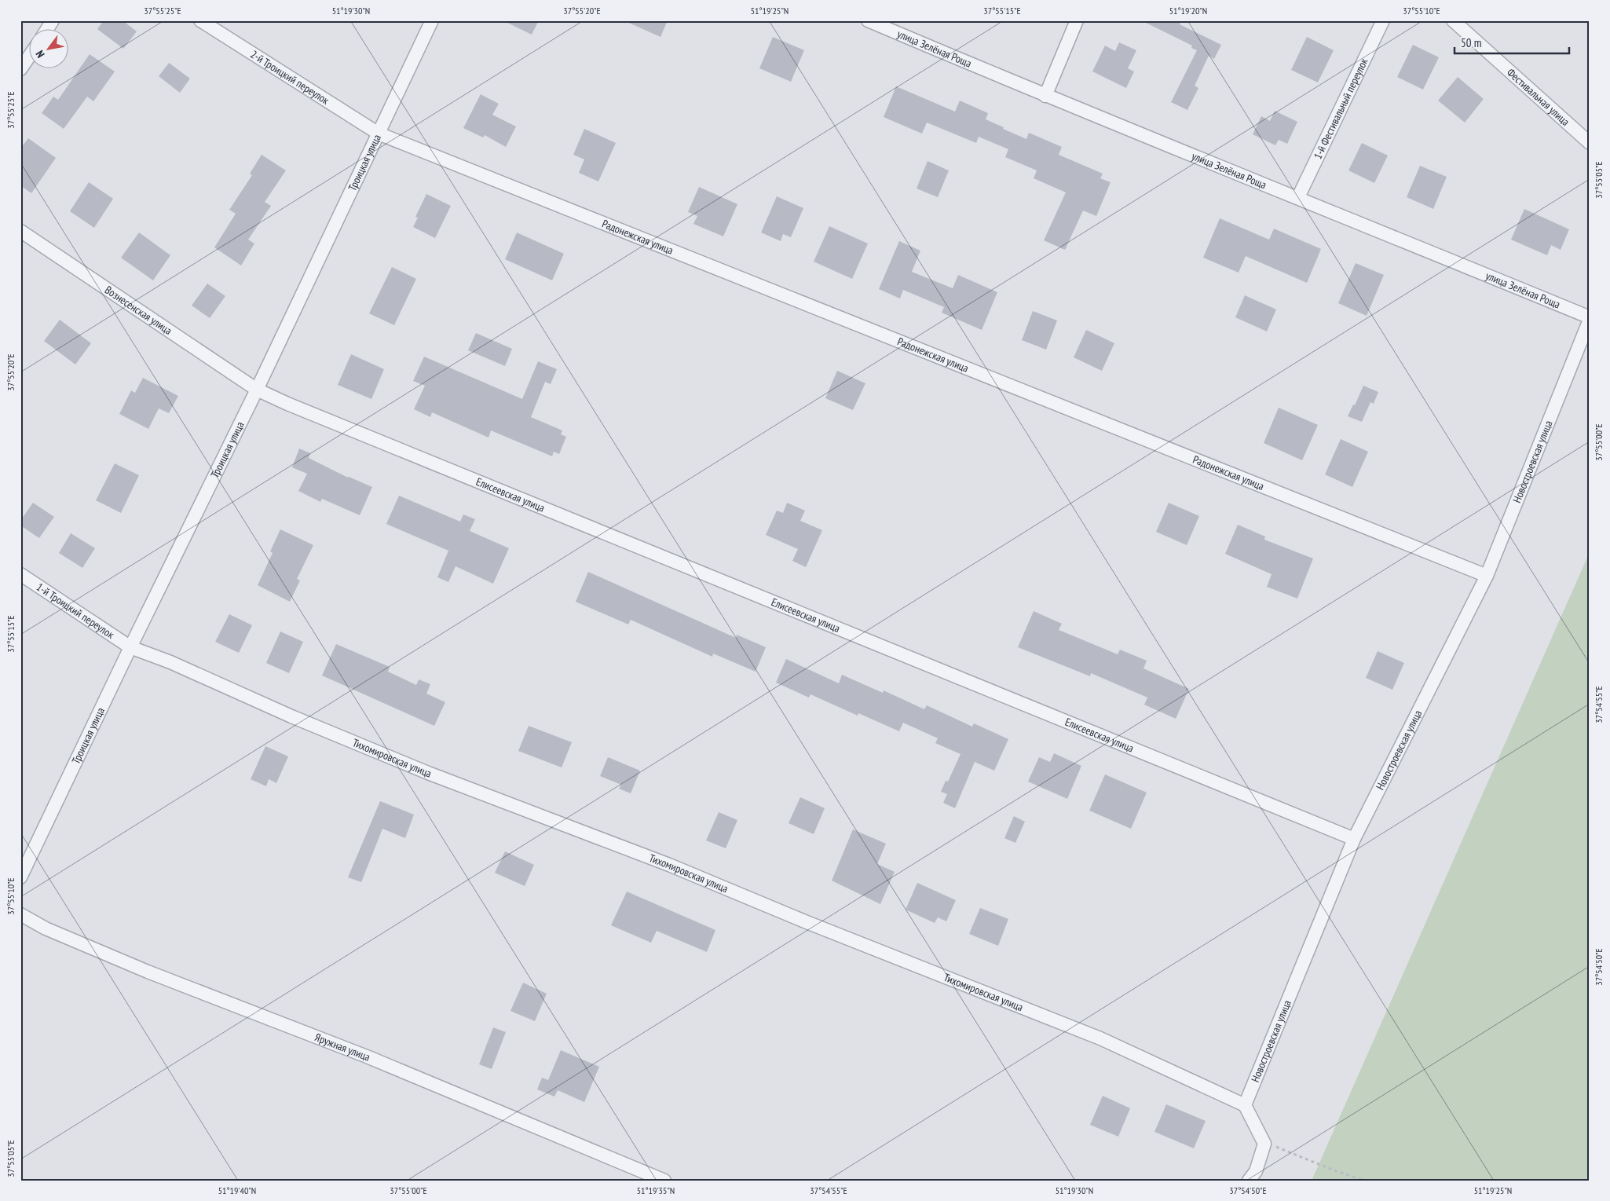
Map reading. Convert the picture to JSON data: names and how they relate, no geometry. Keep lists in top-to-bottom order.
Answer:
{
  "streets": {
    "street": [
      "улица Зелёная Роща",
      "2-й Троицкий переулок",
      "Фестивальная улица",
      "1-й Фестивальный переулок",
      "Троицкая улица",
      "Радонежская улица",
      "Вознесенская улица",
      "Новостроевская улица",
      "Елисеевская улица",
      "1-й Троицкий переулок",
      "Тихомировская улица",
      "Яружная улица"
    ]
  },
  "crossings": [
    ["улица Зелёная Роща", "1-й Фестивальный переулок"],
    ["улица Зелёная Роща", "Новостроевская улица"],
    ["2-й Троицкий переулок", "Троицкая улица"],
    ["2-й Троицкий переулок", "Радонежская улица"],
    ["Троицкая улица", "Радонежская улица"],
    ["Троицкая улица", "Вознесенская улица"],
    ["Троицкая улица", "Елисеевская улица"],
    ["Троицкая улица", "1-й Троицкий переулок"],
    ["Троицкая улица", "Тихомировская улица"],
    ["Радонежская улица", "Новостроевская улица"],
    ["Вознесенская улица", "Елисеевская улица"],
    ["Новостроевская улица", "Елисеевская улица"],
    ["Новостроевская улица", "Тихомировская улица"],
    ["1-й Троицкий переулок", "Тихомировская улица"]
  ],
  "scale_bar": "50 m",
  "north": "bottom left",
  "coordinates": [
    "37°55'25\"E",
    "51°19'30\"N",
    "37°55'20\"E",
    "51°19'25\"N",
    "37°55'15\"E",
    "51°19'20\"N",
    "37°55'10\"E",
    "37°55'05\"E",
    "37°55'00\"E",
    "37°54'55\"E",
    "37°54'50\"E",
    "51°19'40\"N",
    "51°19'35\"N"
  ]
}
